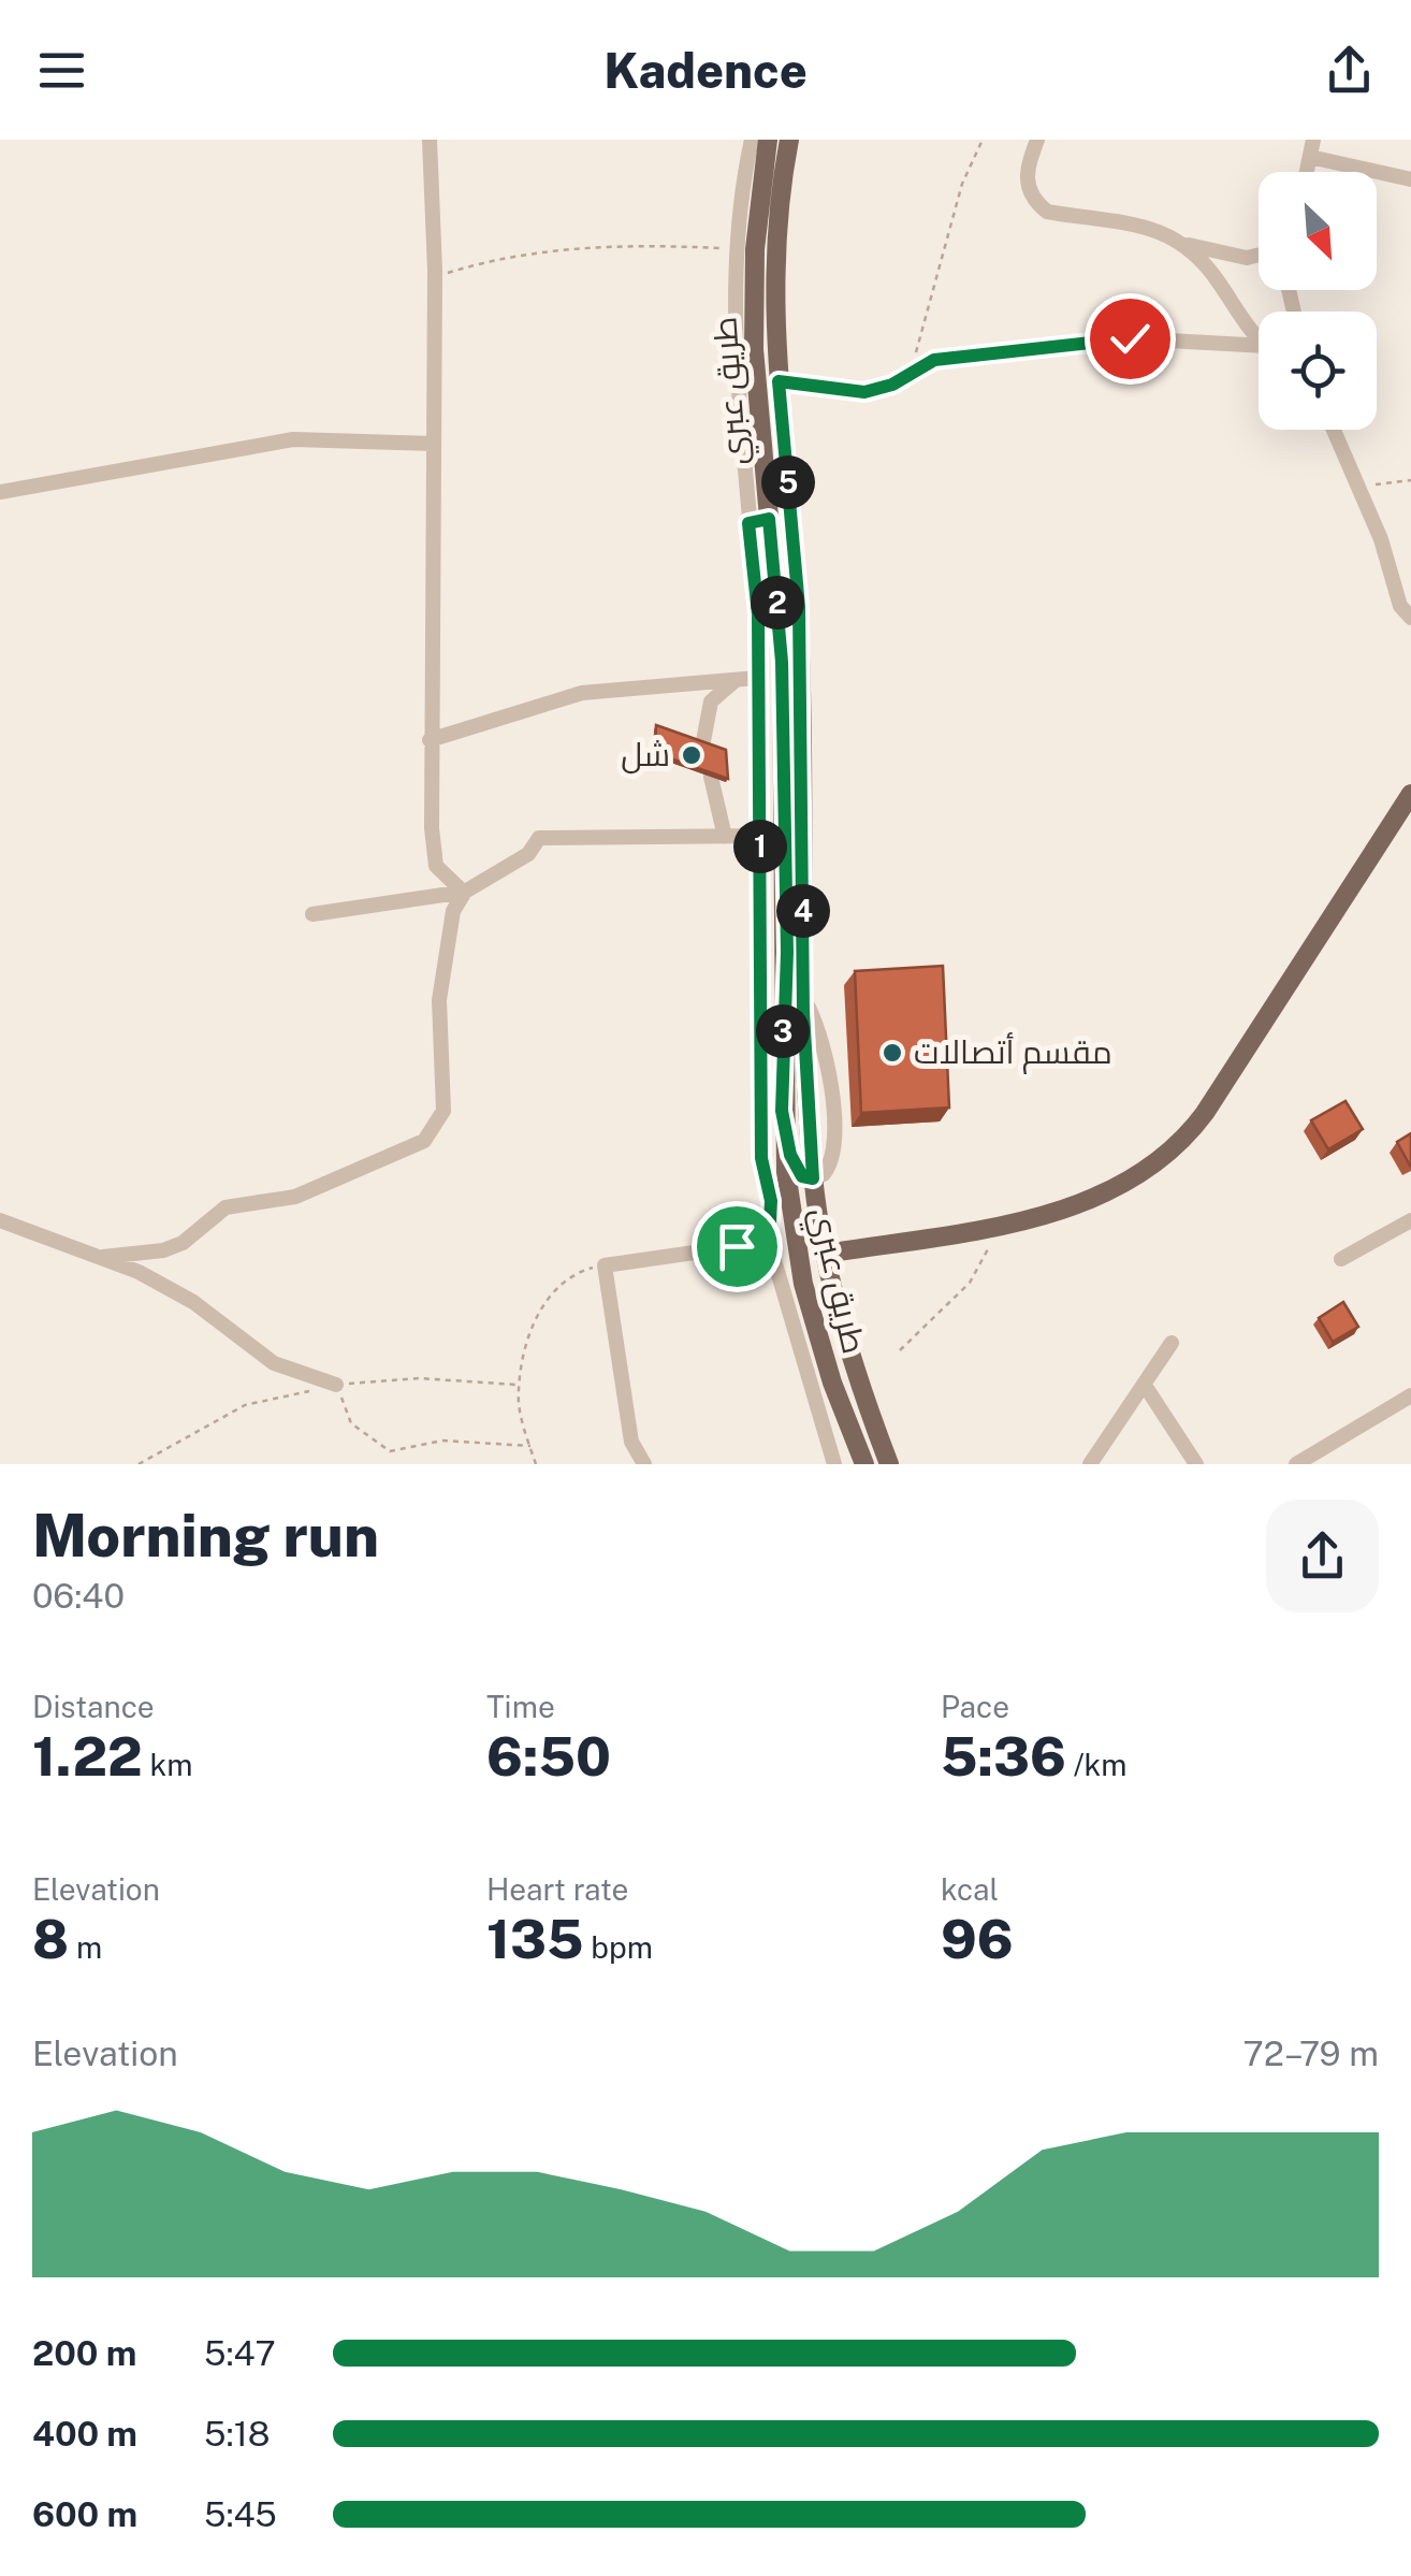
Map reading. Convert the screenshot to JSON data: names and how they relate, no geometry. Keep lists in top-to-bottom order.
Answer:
{
  "streets": {
    "main road": ["طريق عبري"]
  },
  "places": ["شل", "مقسم أتصالات"],
  "north": "bottom right",
  "page": {
    "header": "Kadence",
    "pins": [
      "5",
      "2",
      "1",
      "4",
      "3"
    ],
    "heading": ["Morning run", "06:40"],
    "stats": [
      ["Distance", "1.22 km"],
      ["Time", "6:50"],
      ["Pace", "5:36 /km"],
      ["Elevation", "8 m"],
      ["Heart rate", "135 bpm"],
      ["kcal", "96"]
    ],
    "chart": ["Elevation", "72–79 m"],
    "list": [
      {
        "name": "200 m",
        "note": "5:47"
      },
      {
        "name": "400 m",
        "note": "5:18"
      },
      {
        "name": "600 m",
        "note": "5:45"
      }
    ]
  }
}
